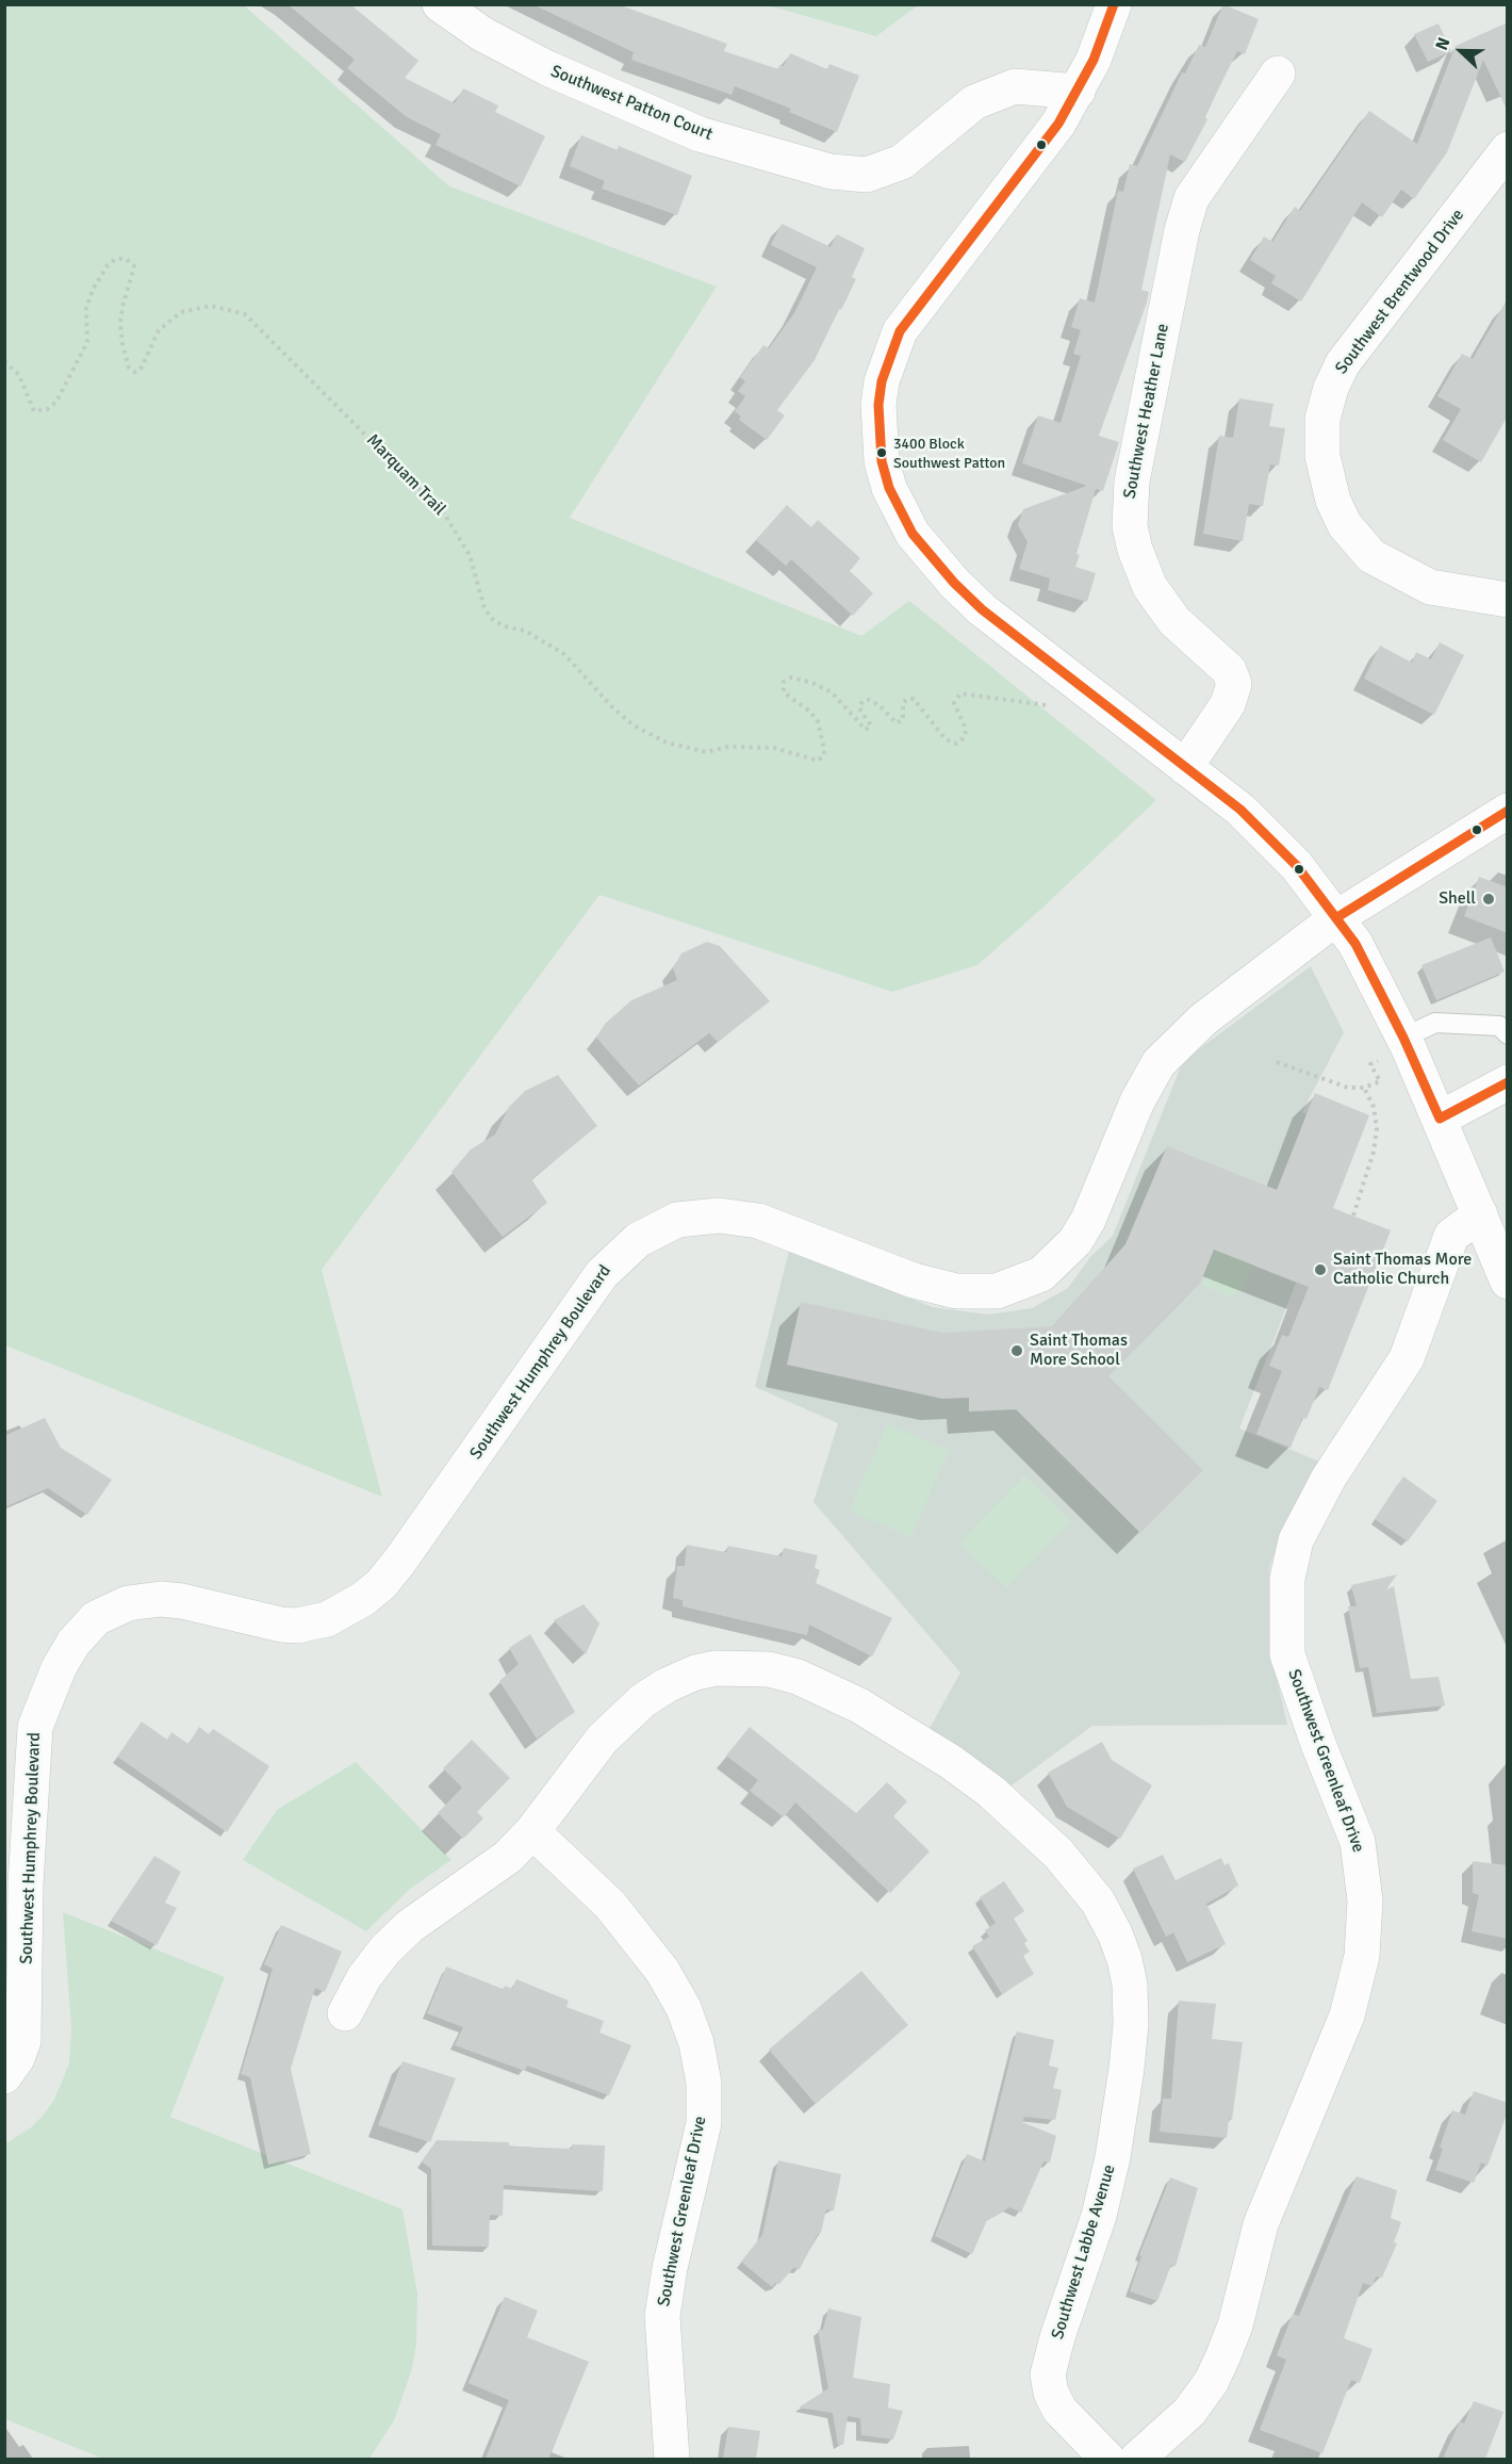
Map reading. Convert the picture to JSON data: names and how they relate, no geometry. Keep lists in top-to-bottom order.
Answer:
{
  "streets": {
    "street": [
      "Southwest Patton Court",
      "Southwest Brentwood Drive",
      "Southwest Heather Lane",
      "Southwest Humphrey Boulevard",
      "Southwest Greenleaf Drive",
      "Southwest Labbe Avenue"
    ],
    "path": ["Marquam Trail"]
  },
  "crossings": [
    ["Southwest Greenleaf Drive", "Southwest Labbe Avenue"]
  ],
  "places": [
    "3400 Block Southwest Patton",
    "Shell",
    "Saint Thomas More Catholic Church",
    "Saint Thomas More School"
  ],
  "north": "left"
}
